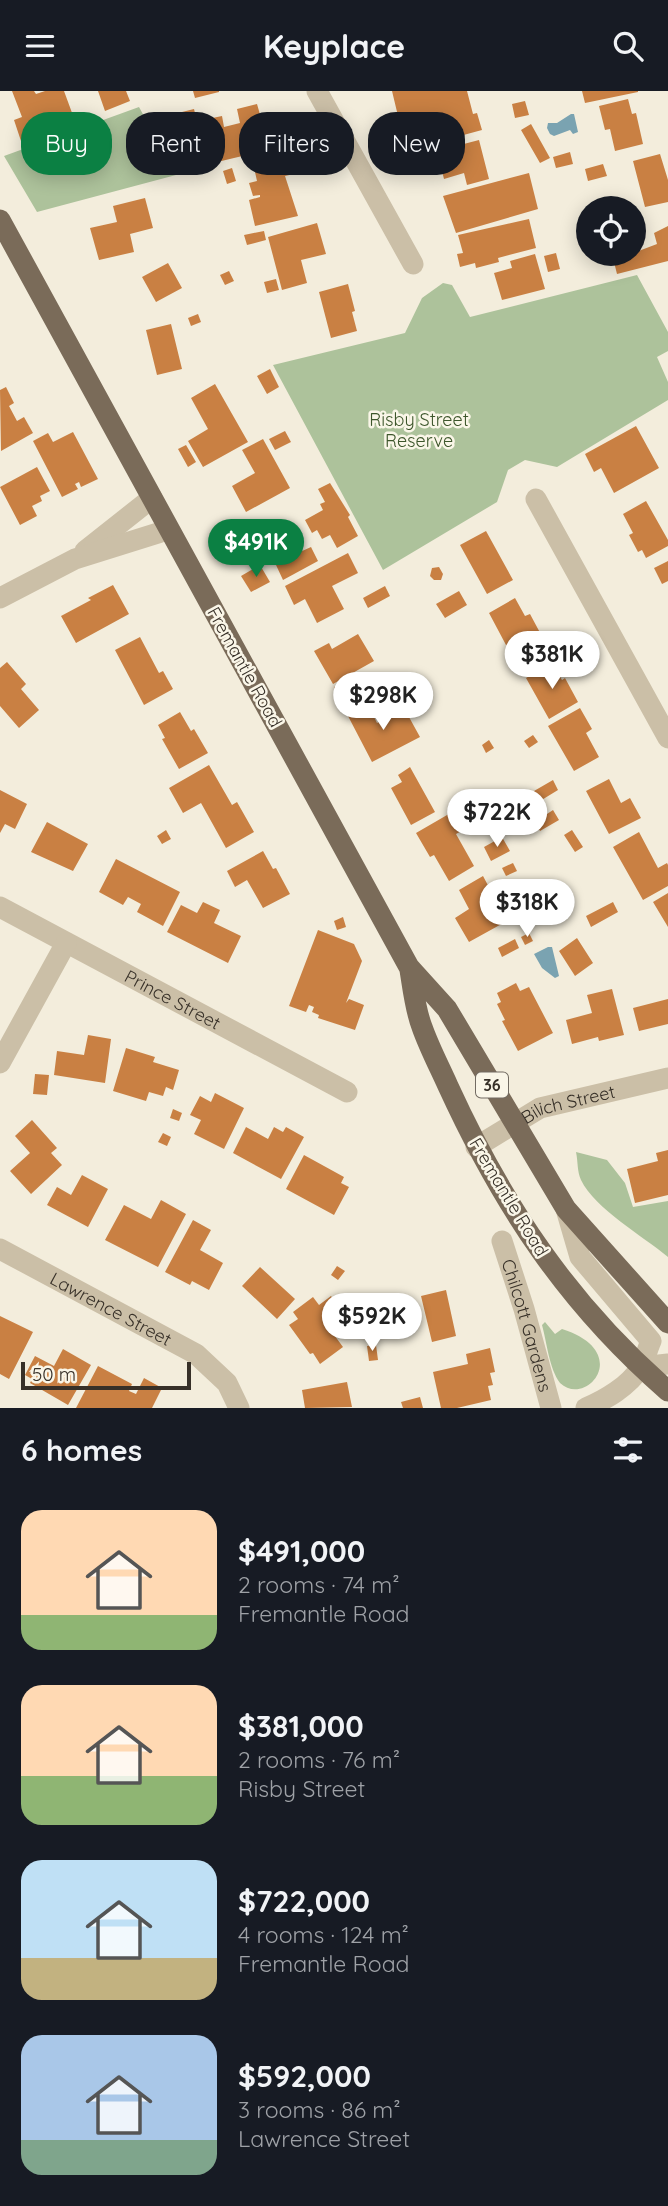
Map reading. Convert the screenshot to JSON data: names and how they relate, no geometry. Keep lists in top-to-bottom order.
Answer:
{
  "streets": {
    "main road": ["Fremantle Road", "36"],
    "street": [
      "Prince Street",
      "Bilich Street",
      "Lawrence Street",
      "Chilcott Gardens"
    ]
  },
  "crossings": [
    ["Fremantle Road", "Bilich Street"]
  ],
  "parks": ["Risby Street Reserve"],
  "scale_bar": "50 m",
  "page": {
    "header": "Keyplace",
    "chip": [
      "Buy",
      "Rent",
      "Filters",
      "New"
    ],
    "price": [
      "$491K",
      "$381K",
      "$298K",
      "$722K",
      "$318K",
      "$592K"
    ],
    "scale": "50 m",
    "heading": "6 homes",
    "list": [
      {
        "name": "$491,000",
        "note": "2 rooms · 74 m² · Fremantle Road"
      },
      {
        "name": "$381,000",
        "note": "2 rooms · 76 m² · Risby Street"
      },
      {
        "name": "$722,000",
        "note": "4 rooms · 124 m² · Fremantle Road"
      },
      {
        "name": "$592,000",
        "note": "3 rooms · 86 m² · Lawrence Street"
      }
    ]
  }
}
